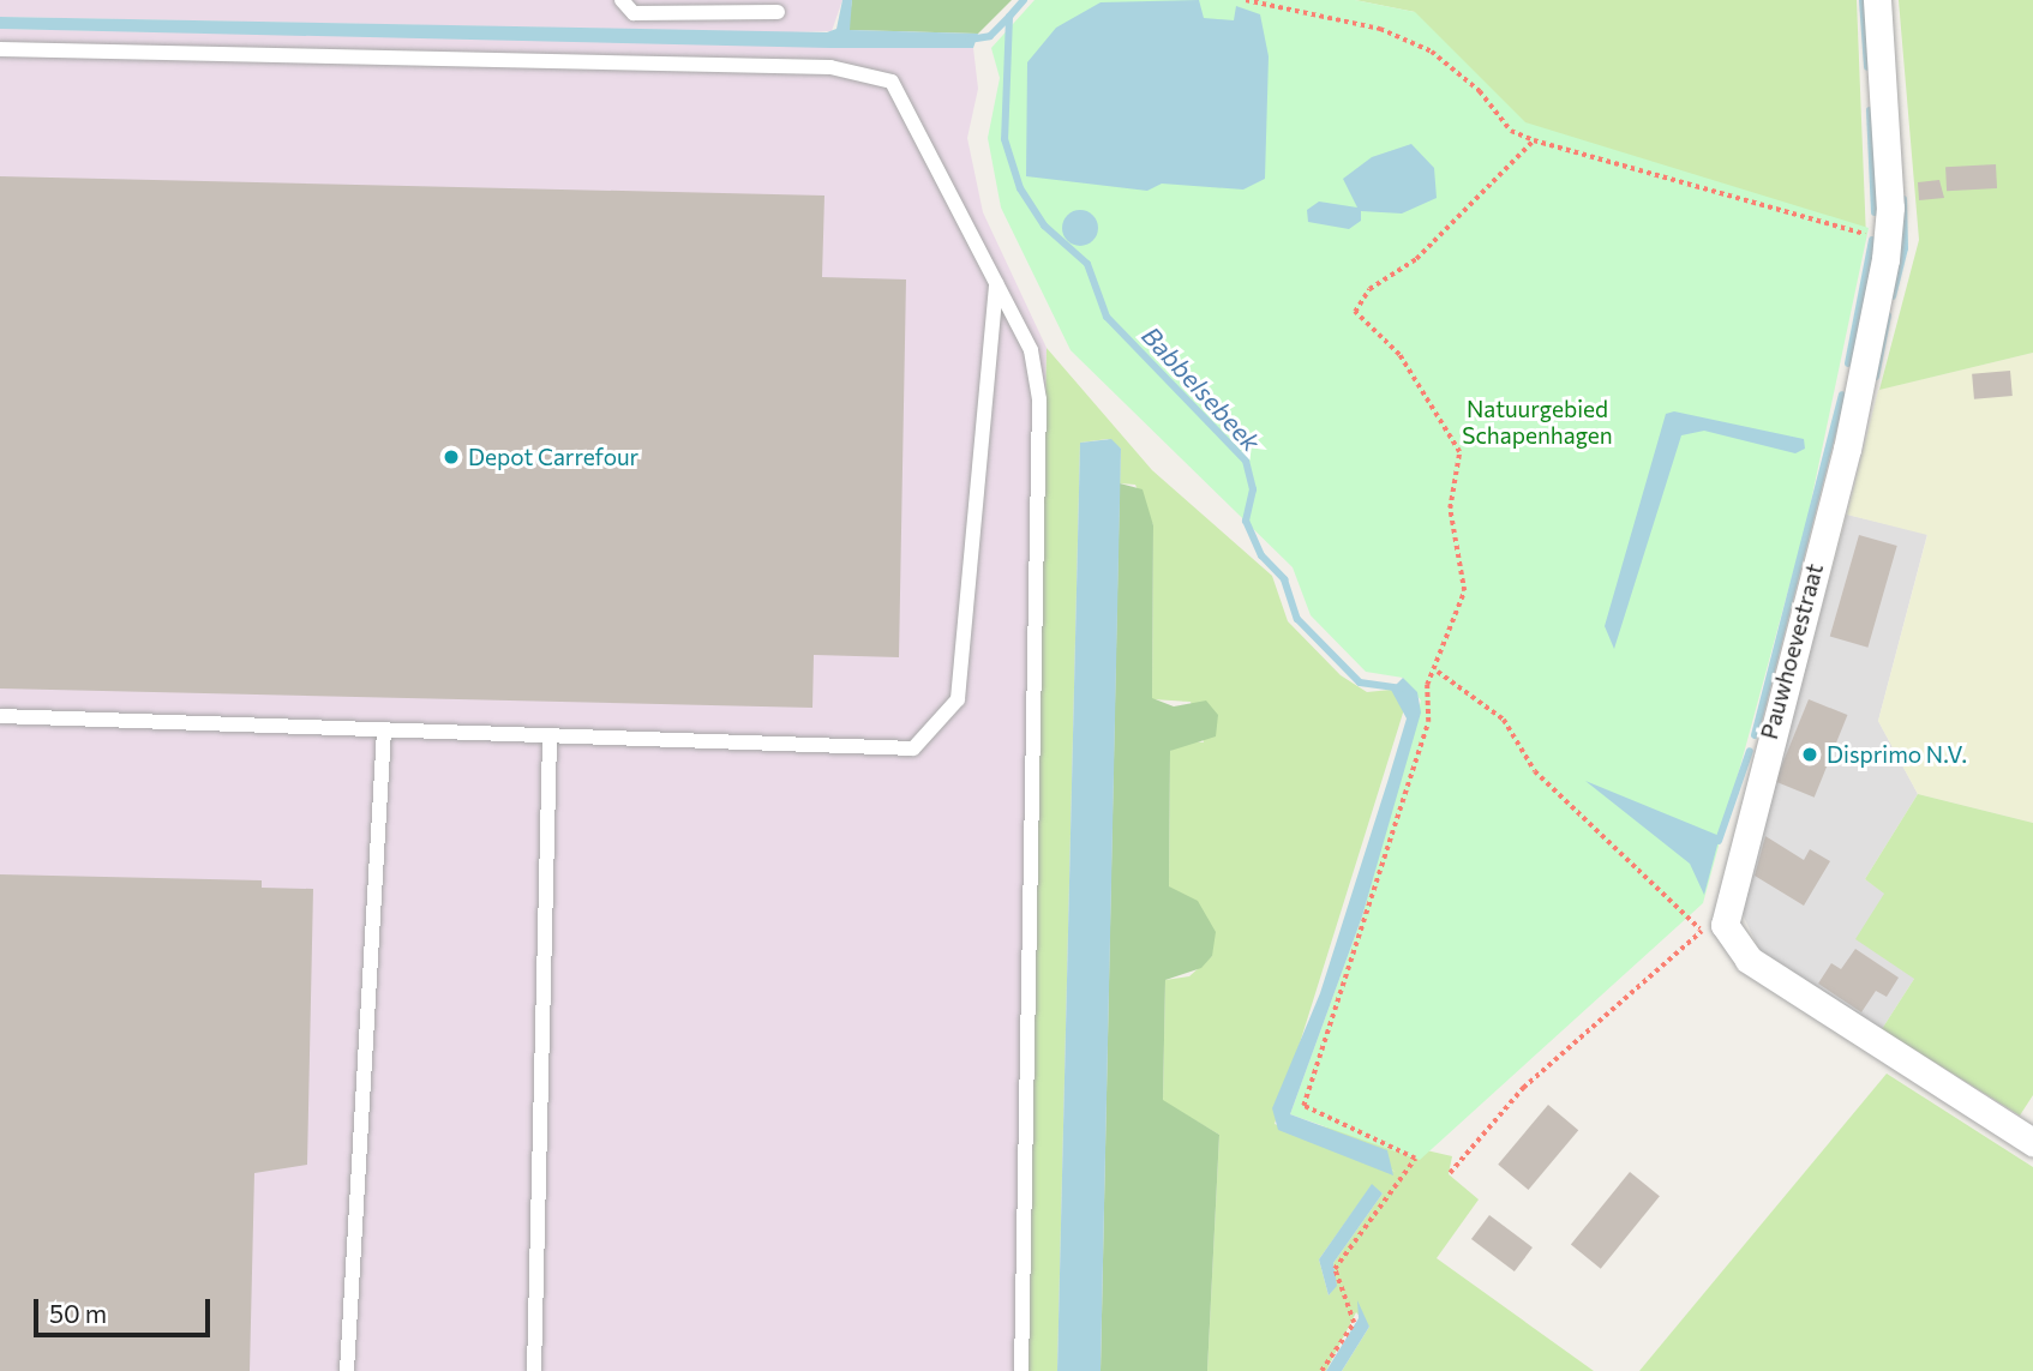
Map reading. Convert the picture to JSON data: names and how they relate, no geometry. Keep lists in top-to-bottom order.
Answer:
{
  "streets": {
    "street": ["Pauwhoevestraat"]
  },
  "water": ["Babbelsebeek"],
  "parks": ["Natuurgebied Schapenhagen"],
  "places": ["Depot Carrefour", "Disprimo N.V."],
  "scale_bar": "50 m"
}
